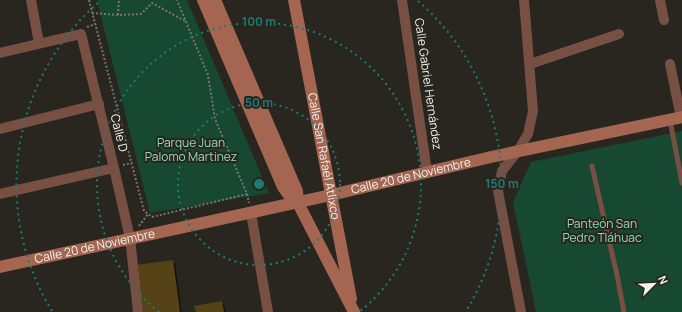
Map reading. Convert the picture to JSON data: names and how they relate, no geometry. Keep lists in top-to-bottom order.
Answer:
{
  "streets": {
    "street": [
      "Calle Gabriel Hernández",
      "Calle D",
      "Calle San Rafaél Atlixco",
      "Calle 20 de Noviembre"
    ]
  },
  "crossings": [
    ["Calle Gabriel Hernández", "Calle 20 de Noviembre"],
    ["Calle D", "Calle 20 de Noviembre"],
    ["Calle San Rafaél Atlixco", "Calle 20 de Noviembre"]
  ],
  "parks": ["Parque Juan Palomo Martinez", "Panteón San Pedro Tláhuac"],
  "north": "top right",
  "rings": ["100 m", "50 m", "150 m"]
}
